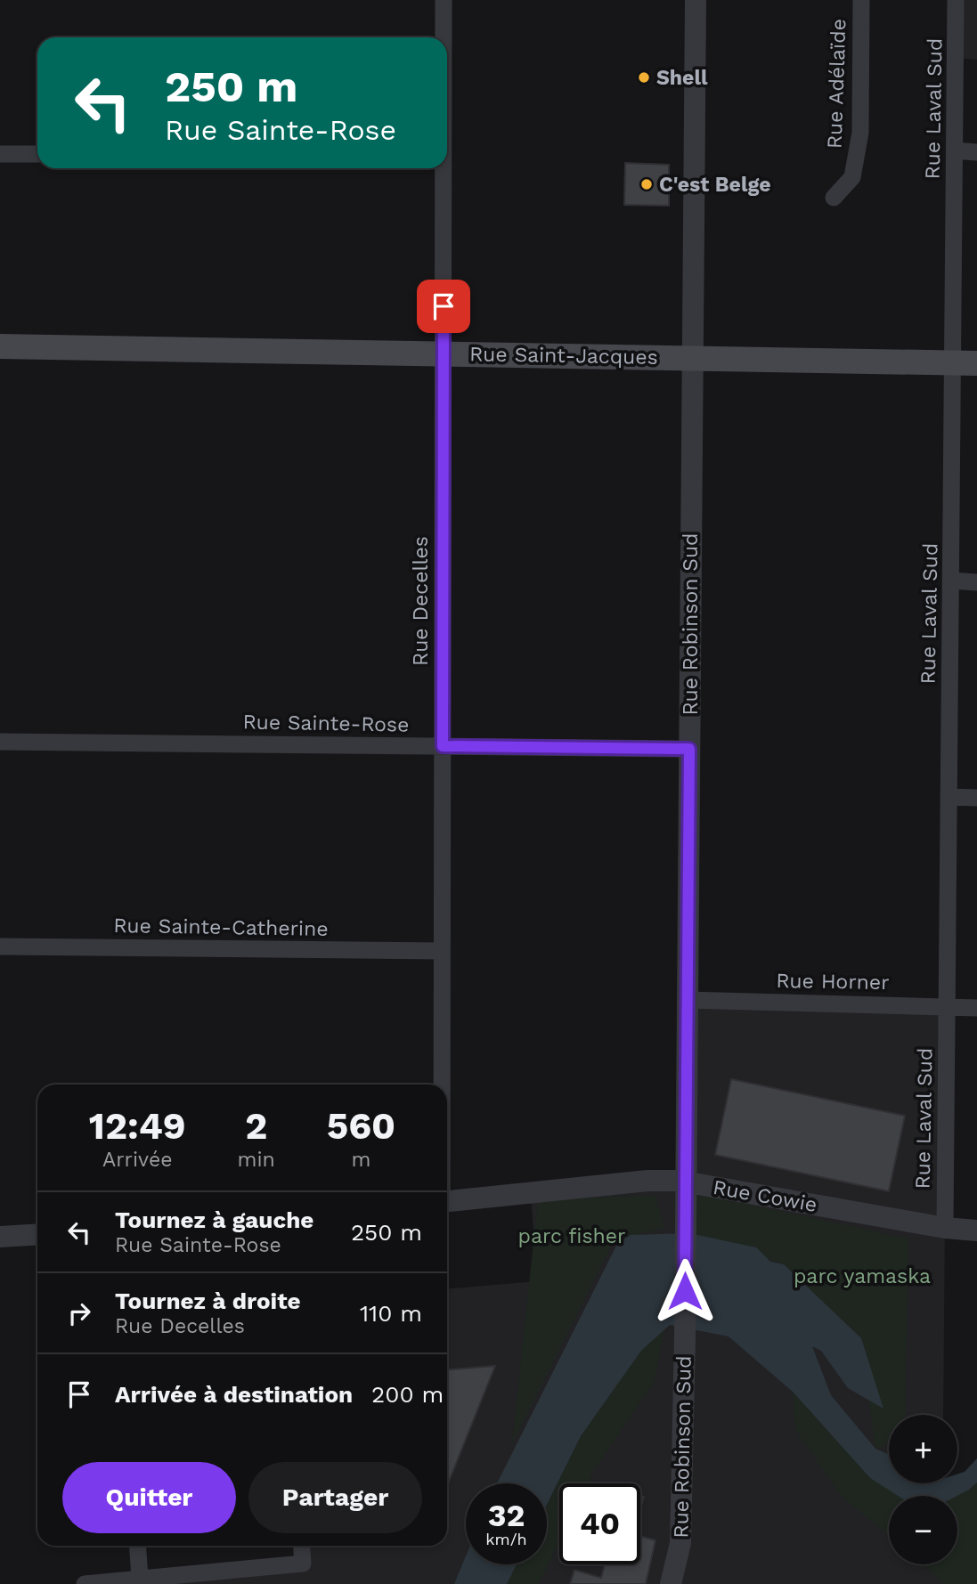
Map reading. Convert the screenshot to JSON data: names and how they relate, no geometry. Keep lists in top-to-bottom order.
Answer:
{
  "streets": {
    "main road": ["Rue Saint-Jacques"],
    "street": [
      "Rue Adélaïde",
      "Rue Laval Sud",
      "Rue Decelles",
      "Rue Robinson Sud",
      "Rue Sainte-Rose",
      "Rue Sainte-Catherine",
      "Rue Horner",
      "Rue Cowie"
    ]
  },
  "crossings": [
    ["Rue Laval Sud", "Rue Saint-Jacques"],
    ["Rue Laval Sud", "Rue Horner"],
    ["Rue Laval Sud", "Rue Cowie"],
    ["Rue Saint-Jacques", "Rue Decelles"],
    ["Rue Saint-Jacques", "Rue Robinson Sud"],
    ["Rue Decelles", "Rue Sainte-Rose"],
    ["Rue Decelles", "Rue Sainte-Catherine"],
    ["Rue Robinson Sud", "Rue Sainte-Rose"],
    ["Rue Robinson Sud", "Rue Horner"],
    ["Rue Robinson Sud", "Rue Cowie"]
  ],
  "parks": ["parc fisher", "parc yamaska"],
  "places": ["Shell", "C'est Belge"],
  "page": {
    "turn": ["250 m", "Rue Sainte-Rose"],
    "eta": [
      "12:49",
      "Arrivée",
      "2",
      "min",
      "560",
      "m"
    ],
    "list": [
      {
        "name": "Tournez à gauche",
        "note": "Rue Sainte-Rose",
        "value": "250 m"
      },
      {
        "name": "Tournez à droite",
        "note": "Rue Decelles",
        "value": "110 m"
      },
      {
        "name": "Arrivée à destination",
        "value": "200 m"
      }
    ],
    "map_buttons": ["+", "−"],
    "buttons": ["Quitter", "Partager"],
    "speed": "32 km/h",
    "limit": "40"
  }
}
